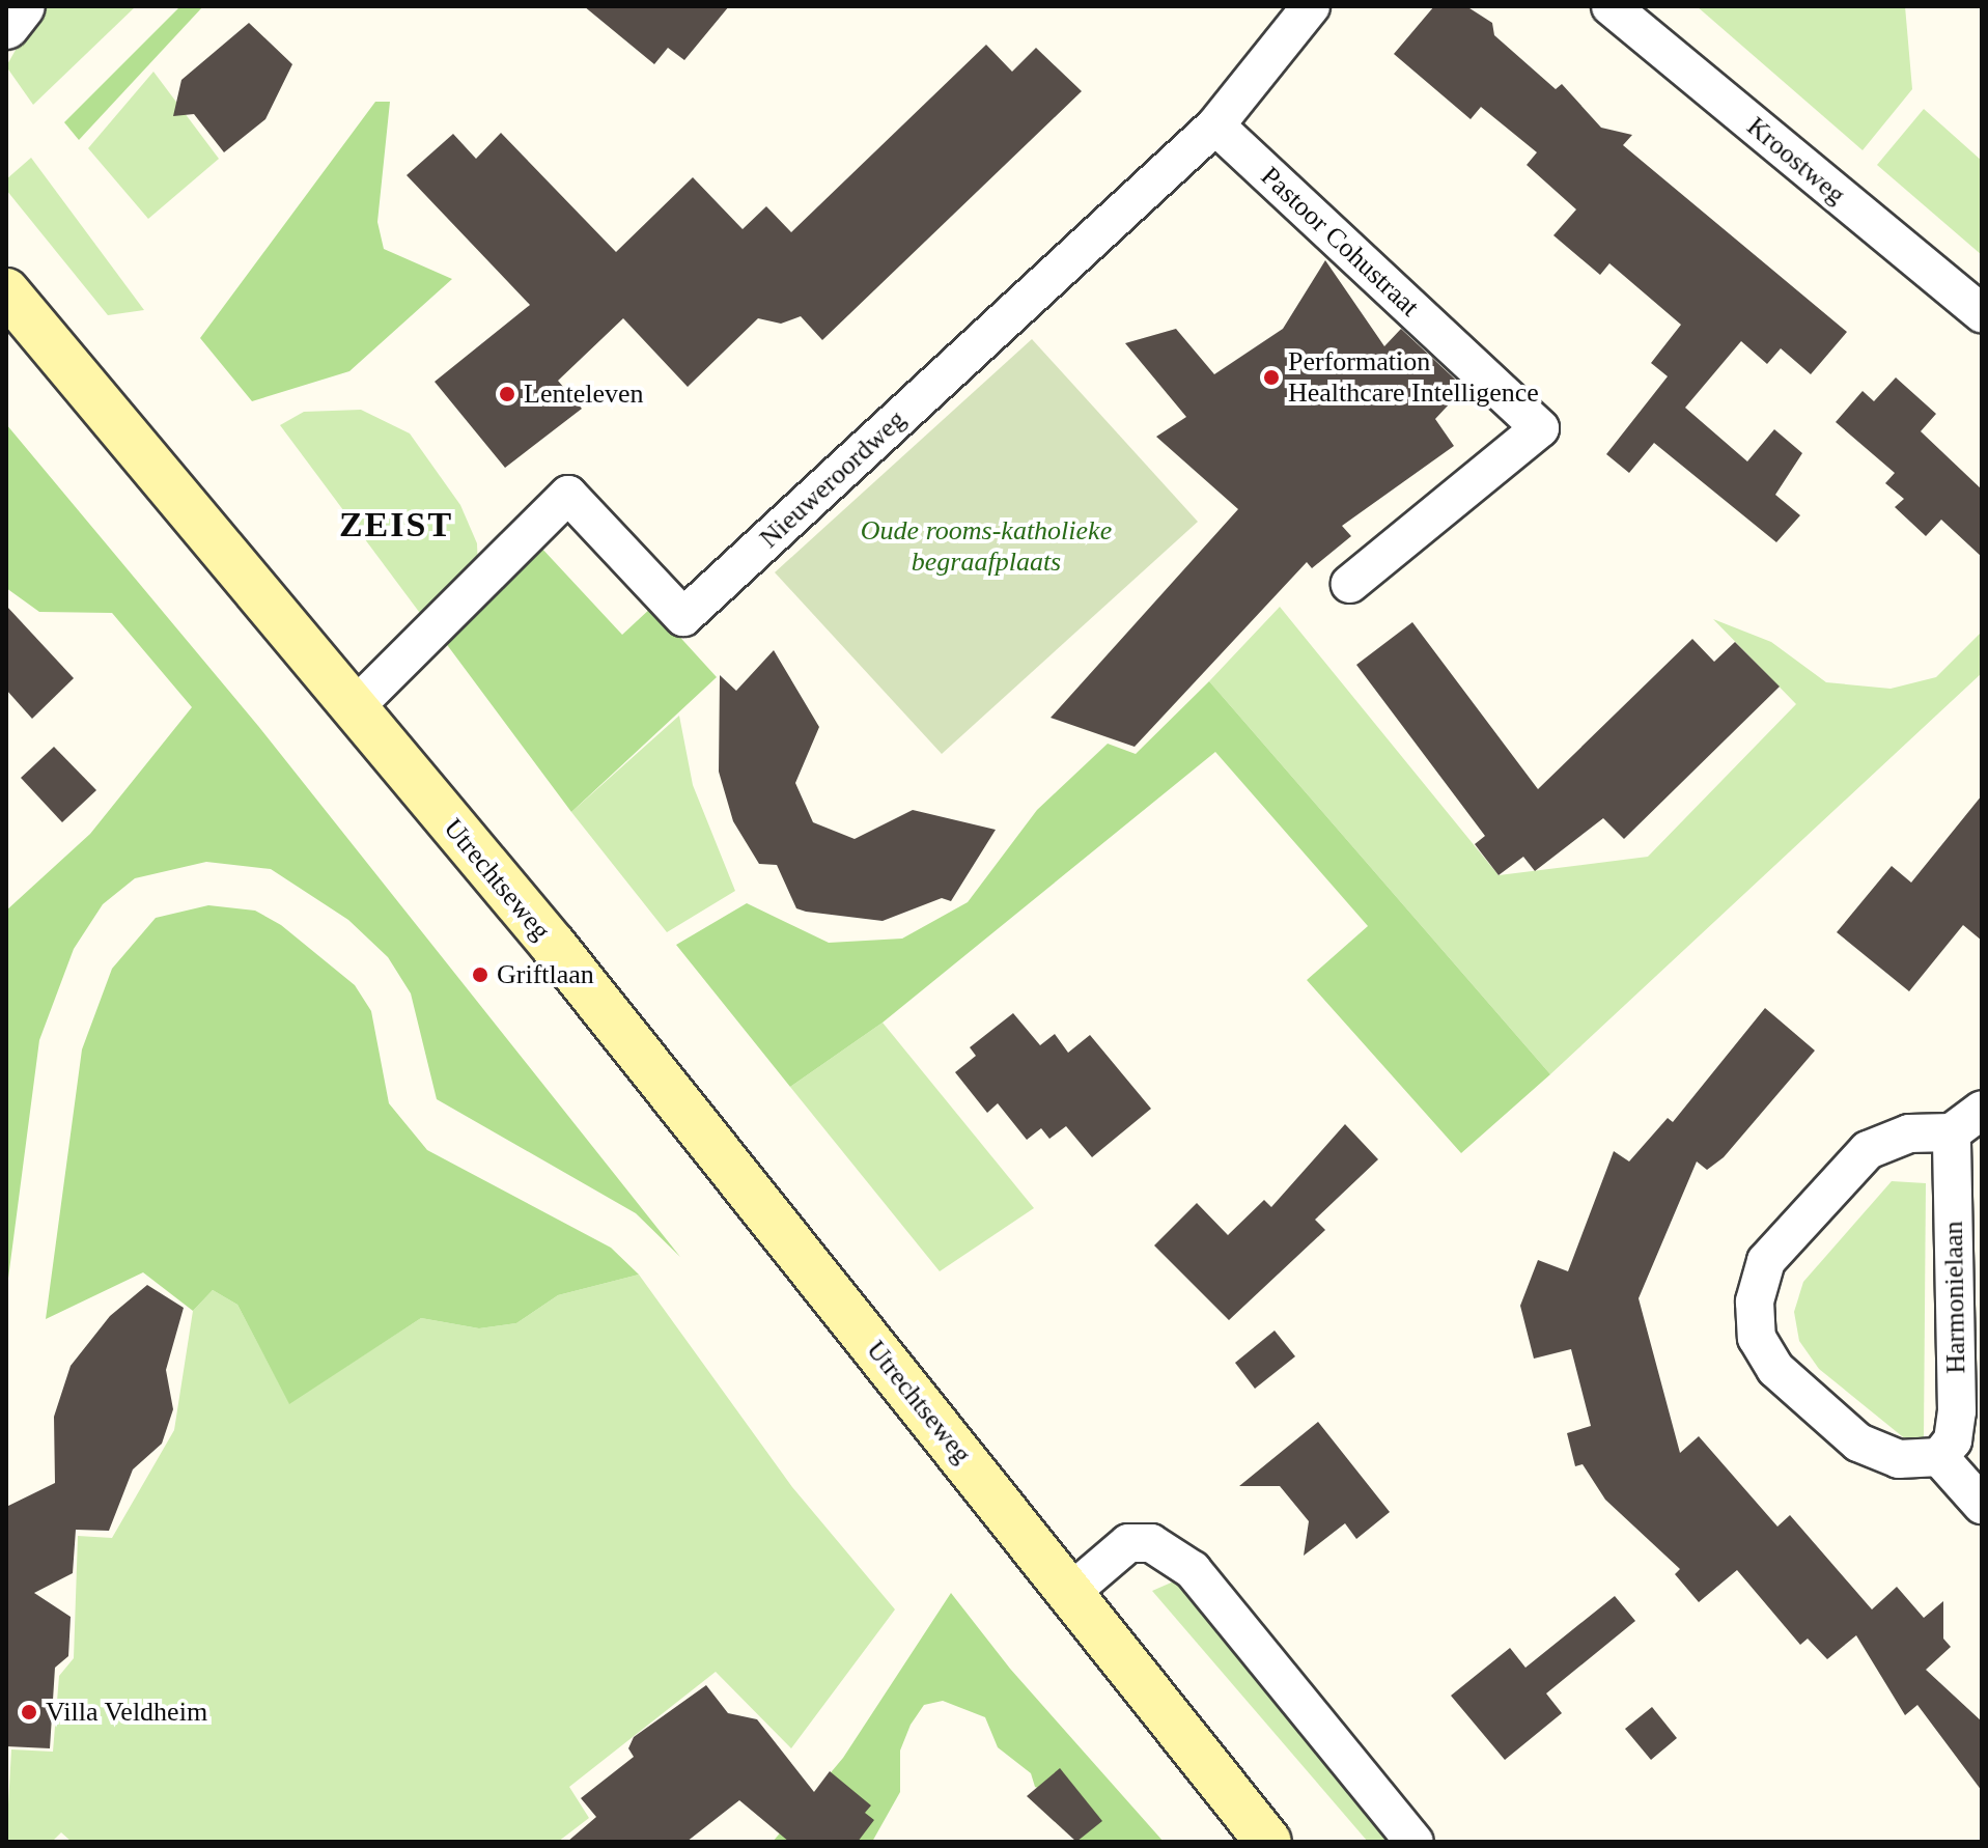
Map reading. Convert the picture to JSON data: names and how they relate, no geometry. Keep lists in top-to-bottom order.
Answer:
{
  "streets": {
    "main road": ["Utrechtseweg"],
    "street": [
      "Kroostweg",
      "Pastoor Cohustraat",
      "Nieuweroordweg",
      "Harmonielaan"
    ]
  },
  "crossings": [
    ["Pastoor Cohustraat", "Nieuweroordweg"],
    ["Nieuweroordweg", "Utrechtseweg"]
  ],
  "districts": ["ZEIST"],
  "parks": ["Oude rooms-katholieke begraafplaats"],
  "places": [
    "Performation Healthcare Intelligence",
    "Lenteleven",
    "Griftlaan",
    "Villa Veldheim"
  ]
}
